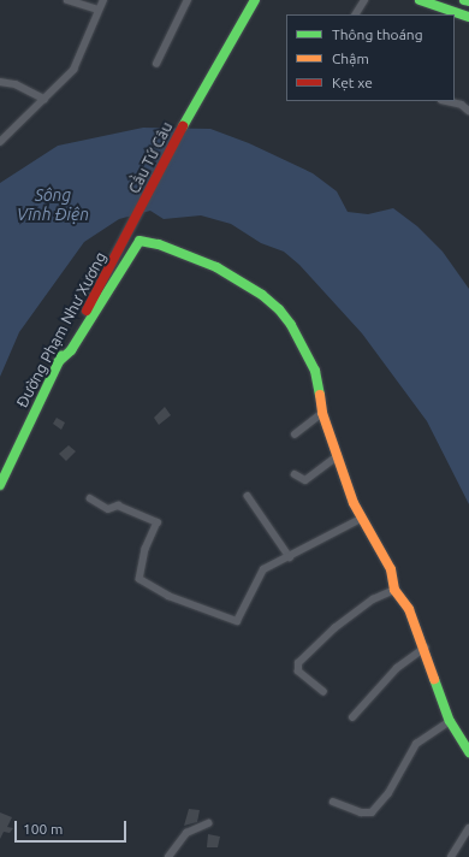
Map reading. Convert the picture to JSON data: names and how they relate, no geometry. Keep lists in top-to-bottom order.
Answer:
{
  "streets": {
    "main road": ["Cầu Tứ Câu", "Đường Phạm Như Xương"]
  },
  "crossings": [
    ["Cầu Tứ Câu", "Đường Phạm Như Xương"]
  ],
  "water": ["Sông Vĩnh Điện"],
  "legend": ["Thông thoáng", "Chậm", "Kẹt xe"],
  "scale_bar": "100 m"
}
